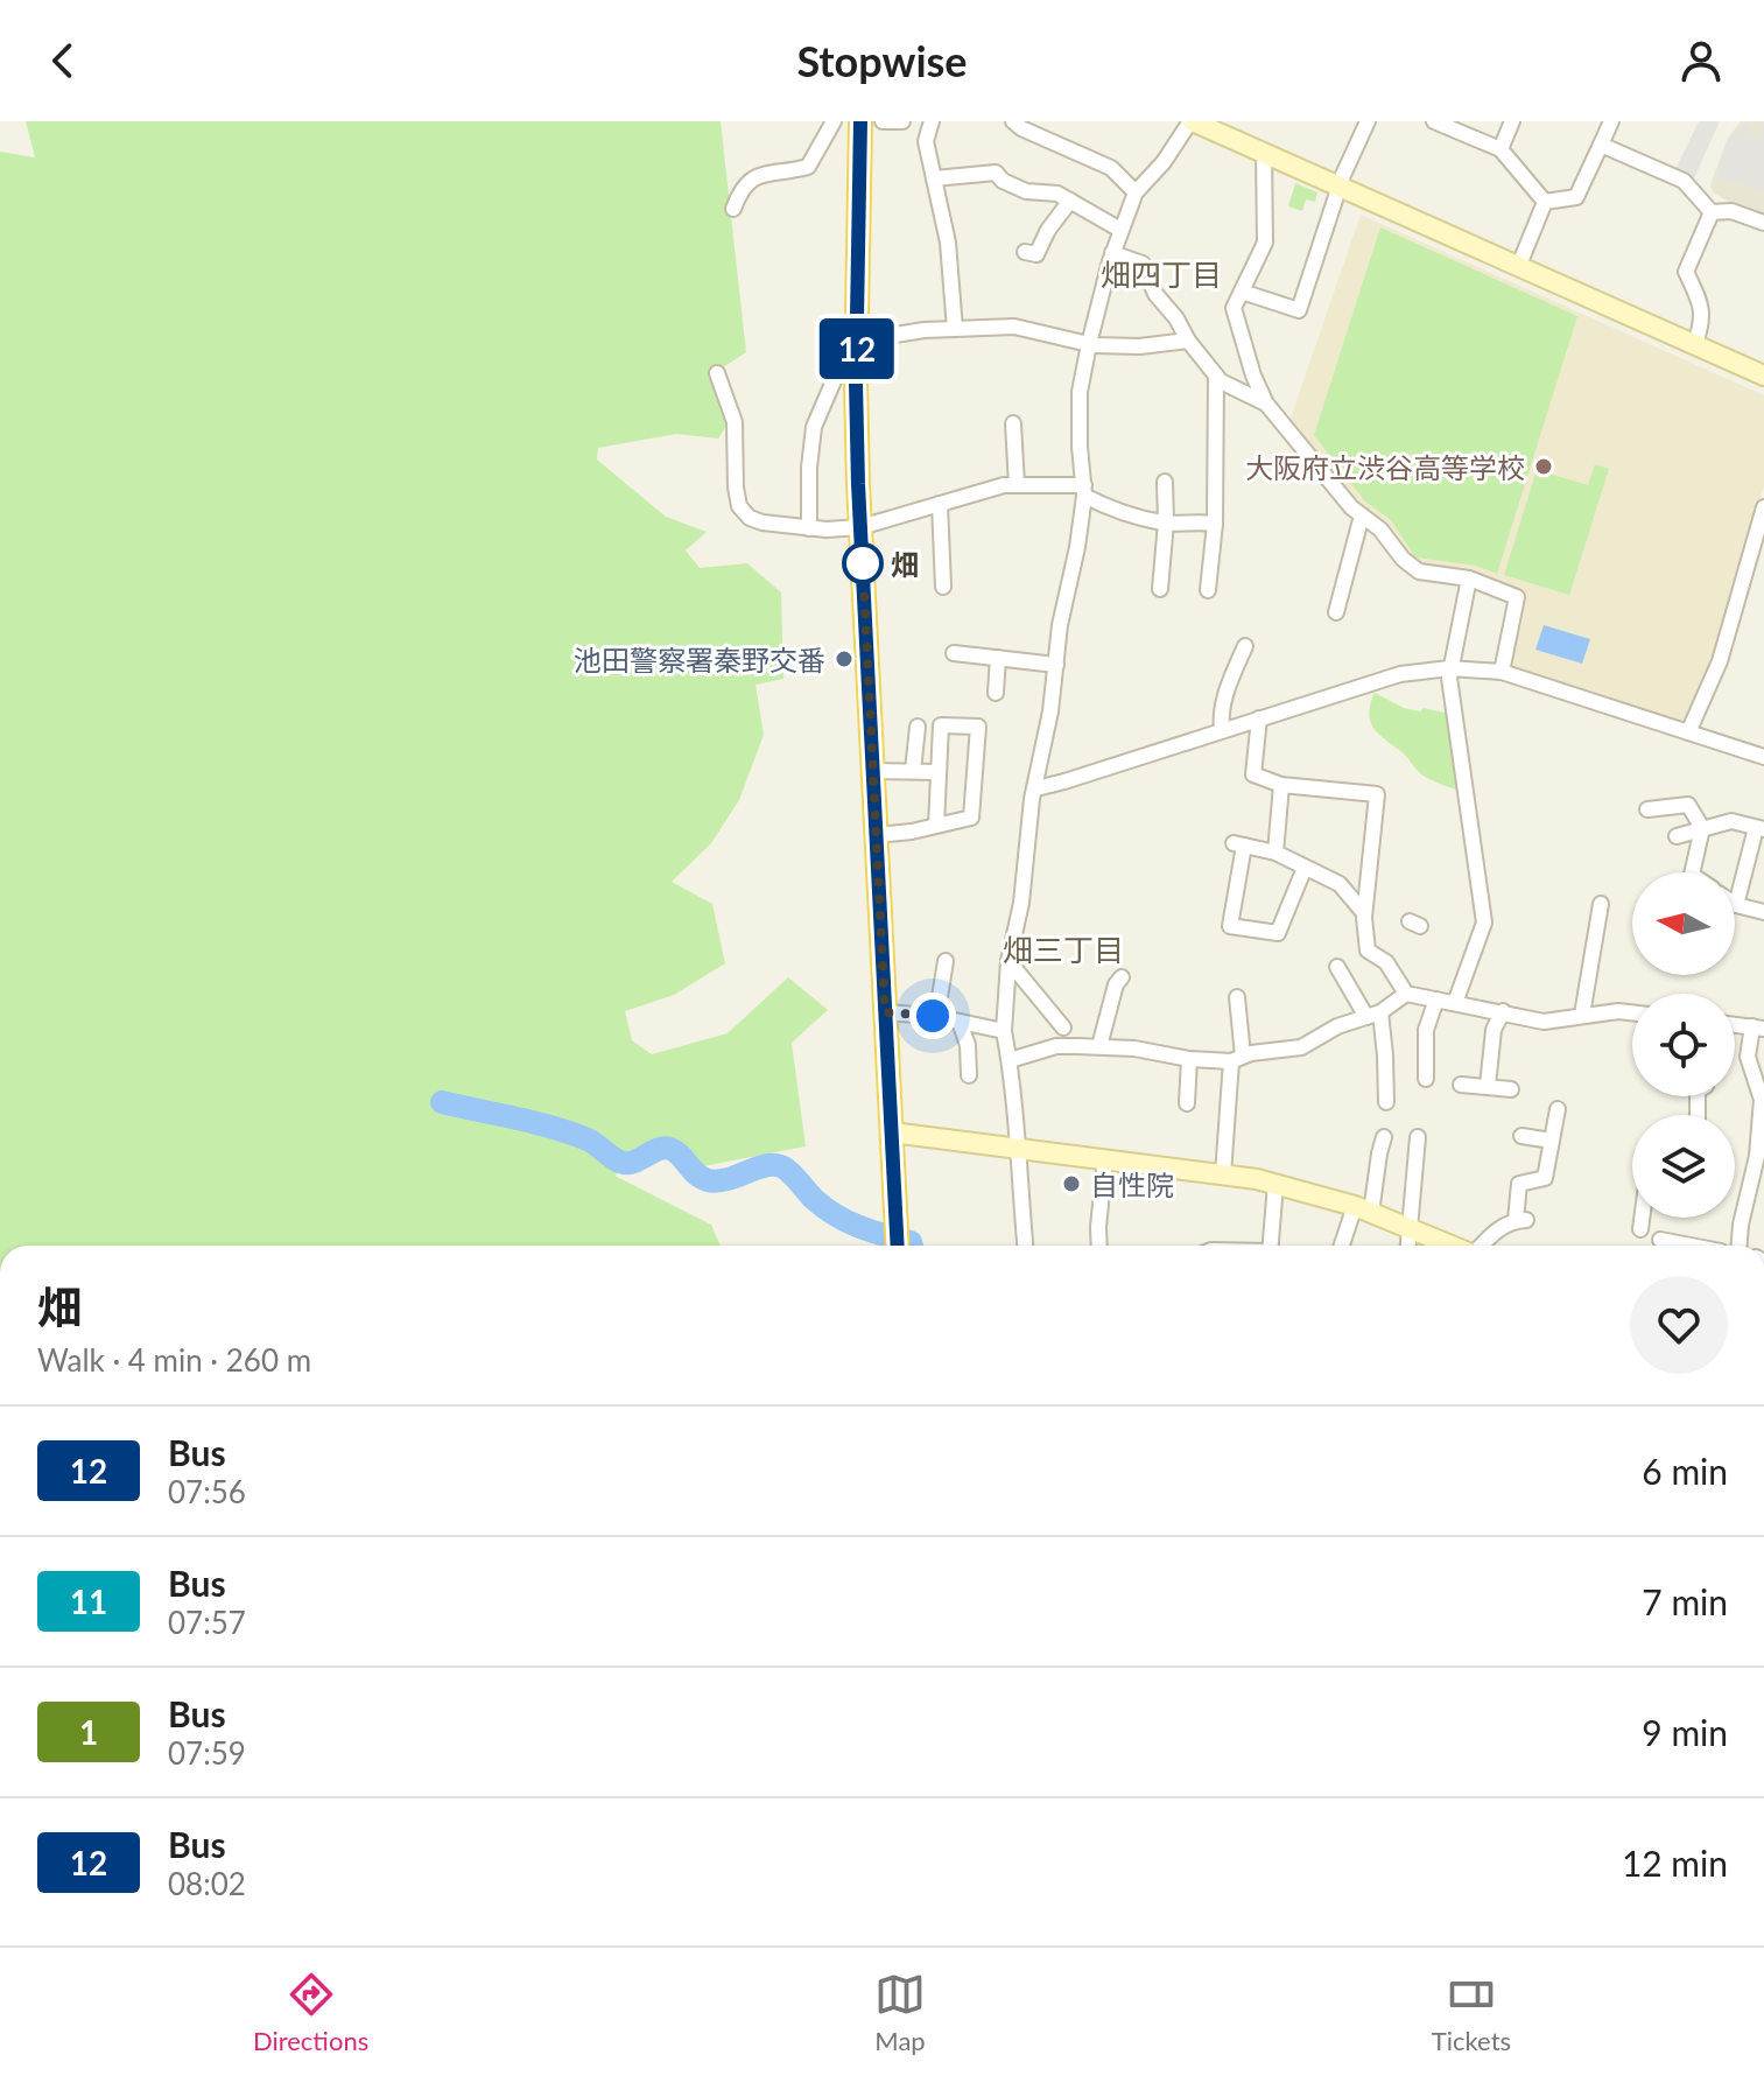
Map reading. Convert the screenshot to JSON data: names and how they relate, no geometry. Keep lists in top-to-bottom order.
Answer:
{
  "districts": ["畑四丁目", "畑三丁目"],
  "places": [
    "大阪府立渋谷高等学校",
    "畑",
    "池田警察署秦野交番",
    "自性院"
  ],
  "lines": ["bus line 12"],
  "north": "left",
  "page": {
    "header": "Stopwise",
    "on_map": "12",
    "heading": ["畑", "Walk · 4 min · 260 m"],
    "list": [
      {
        "mark": "12",
        "name": "Bus",
        "note": "07:56",
        "value": "6 min"
      },
      {
        "mark": "11",
        "name": "Bus",
        "note": "07:57",
        "value": "7 min"
      },
      {
        "mark": "1",
        "name": "Bus",
        "note": "07:59",
        "value": "9 min"
      },
      {
        "mark": "12",
        "name": "Bus",
        "note": "08:02",
        "value": "12 min"
      }
    ],
    "tabs": ["Directions", "Map", "Tickets"]
  }
}
